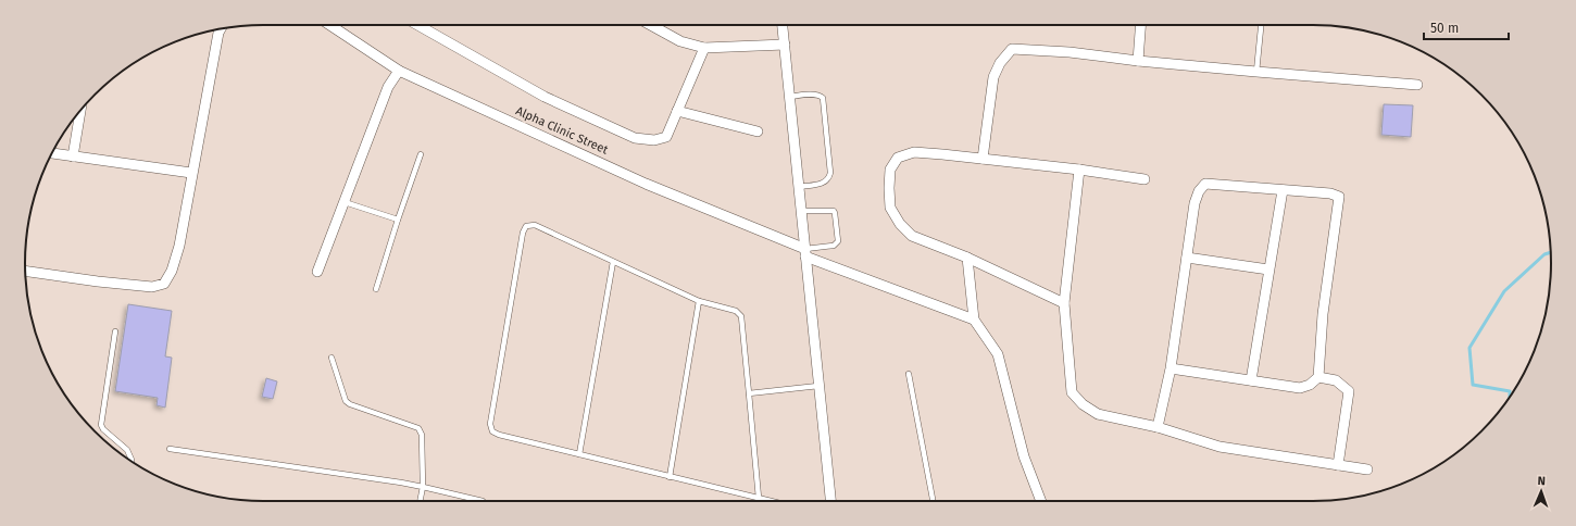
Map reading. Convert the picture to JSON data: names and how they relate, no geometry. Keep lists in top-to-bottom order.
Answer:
{
  "streets": {
    "street": ["Alpha Clinic Street"]
  },
  "scale_bar": "50 m",
  "north": "top"
}
